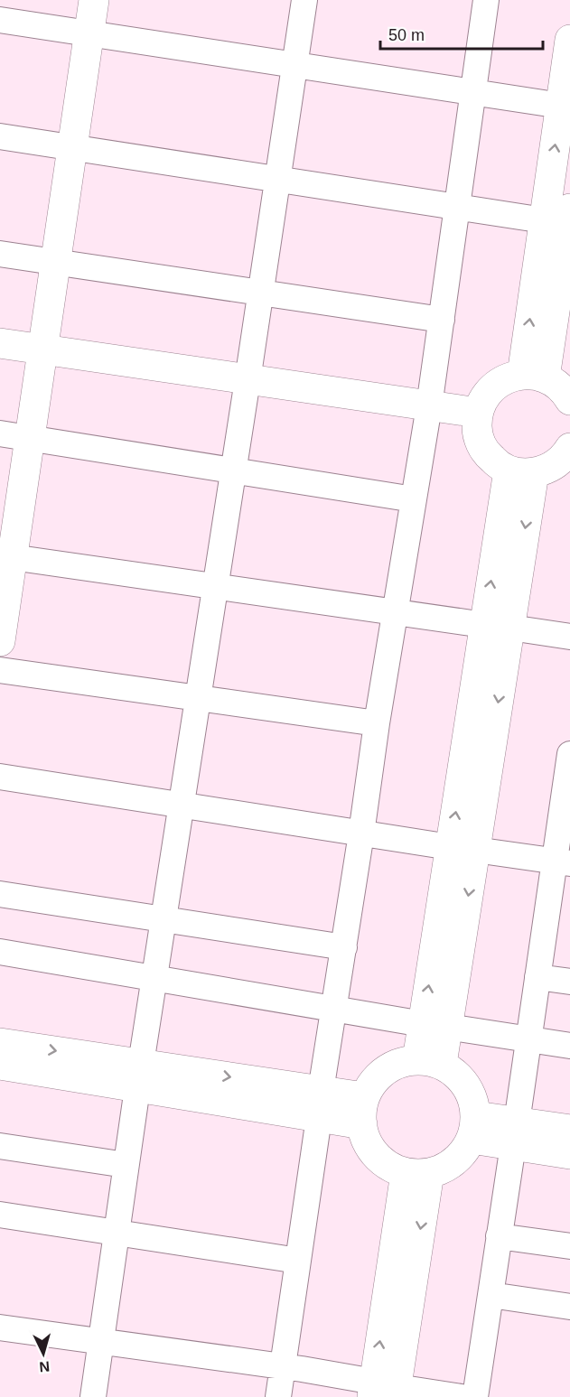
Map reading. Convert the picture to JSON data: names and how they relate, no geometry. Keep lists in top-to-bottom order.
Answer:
{
  "scale_bar": "50 m",
  "north": "bottom"
}
